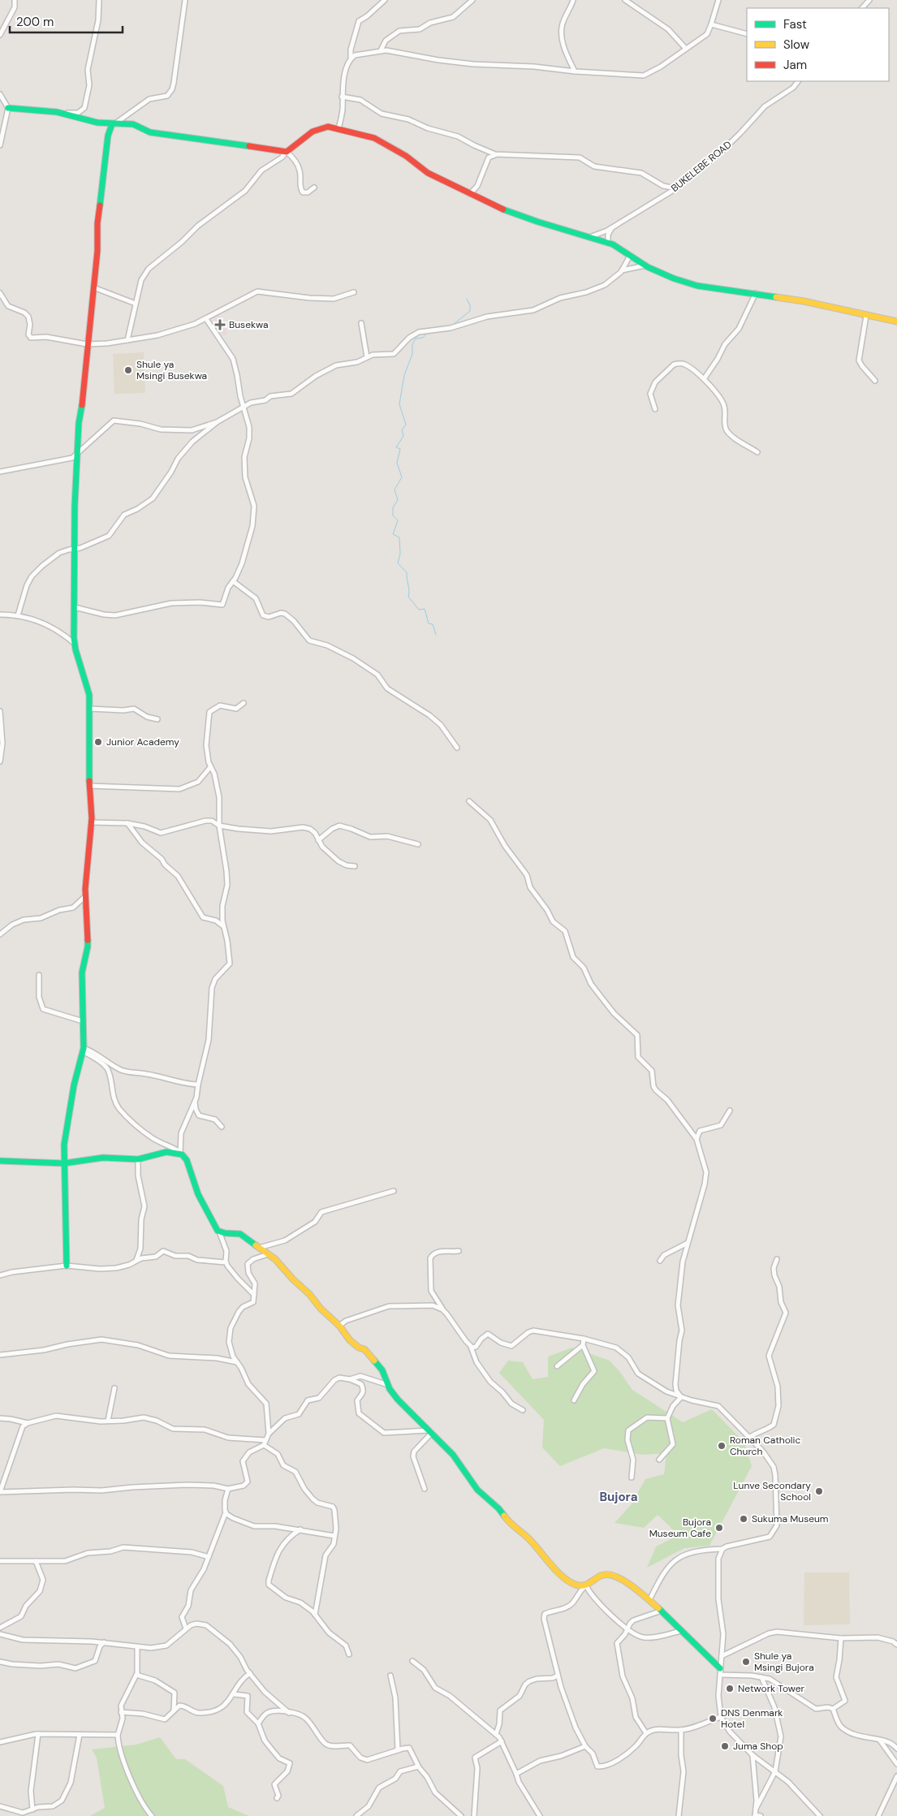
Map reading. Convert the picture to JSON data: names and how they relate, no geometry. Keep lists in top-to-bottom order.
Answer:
{
  "streets": {
    "street": ["BUKELEBE ROAD"]
  },
  "districts": ["Bujora"],
  "places": {
    "health": ["Busekwa"],
    "other": [
      "Shule ya Msingi Busekwa",
      "Junior Academy",
      "Roman Catholic Church",
      "Lunve Secondary School",
      "Sukuma Museum",
      "Bujora Museum Cafe",
      "Shule ya Msingi Bujora",
      "Network Tower",
      "DNS Denmark Hotel",
      "Juma Shop"
    ]
  },
  "legend": ["Fast", "Slow", "Jam"],
  "scale_bar": "200 m"
}
